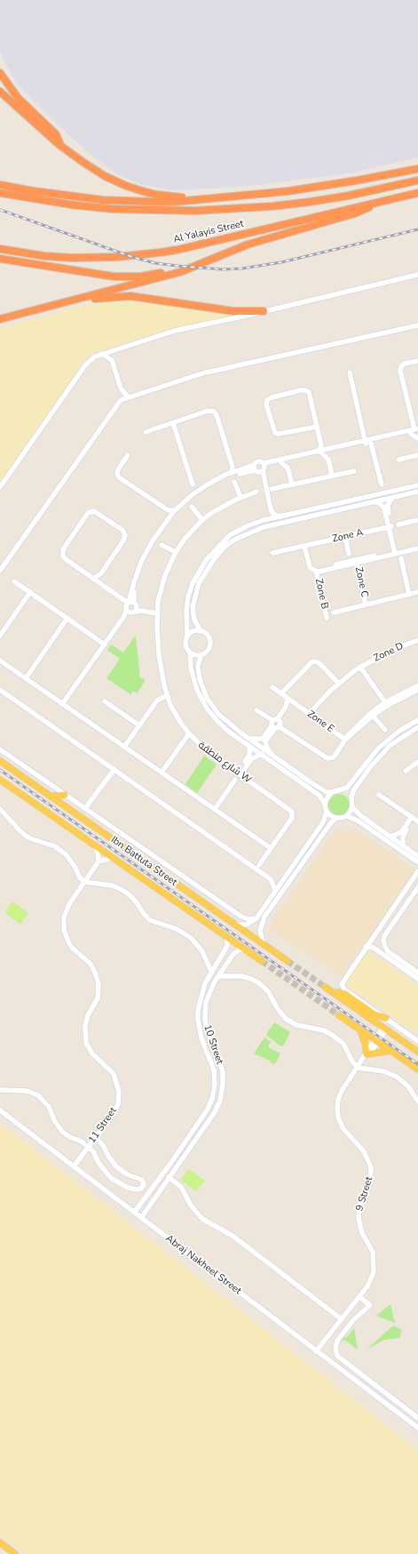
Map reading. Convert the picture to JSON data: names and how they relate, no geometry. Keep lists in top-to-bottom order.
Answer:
{
  "streets": {
    "highway": ["Al Yalayis Street"],
    "main road": ["Ibn Battuta Street"],
    "street": [
      "Zone A",
      "Zone C",
      "Zone B",
      "Zone D",
      "Zone E",
      "شارع منطقة W",
      "10 Street",
      "11 Street",
      "9 Street",
      "Abraj Nakheel Street"
    ]
  },
  "crossings": [
    ["Zone D", "Zone E"],
    ["Ibn Battuta Street", "10 Street"],
    ["10 Street", "Abraj Nakheel Street"],
    ["11 Street", "Abraj Nakheel Street"],
    ["9 Street", "Abraj Nakheel Street"]
  ]
}
